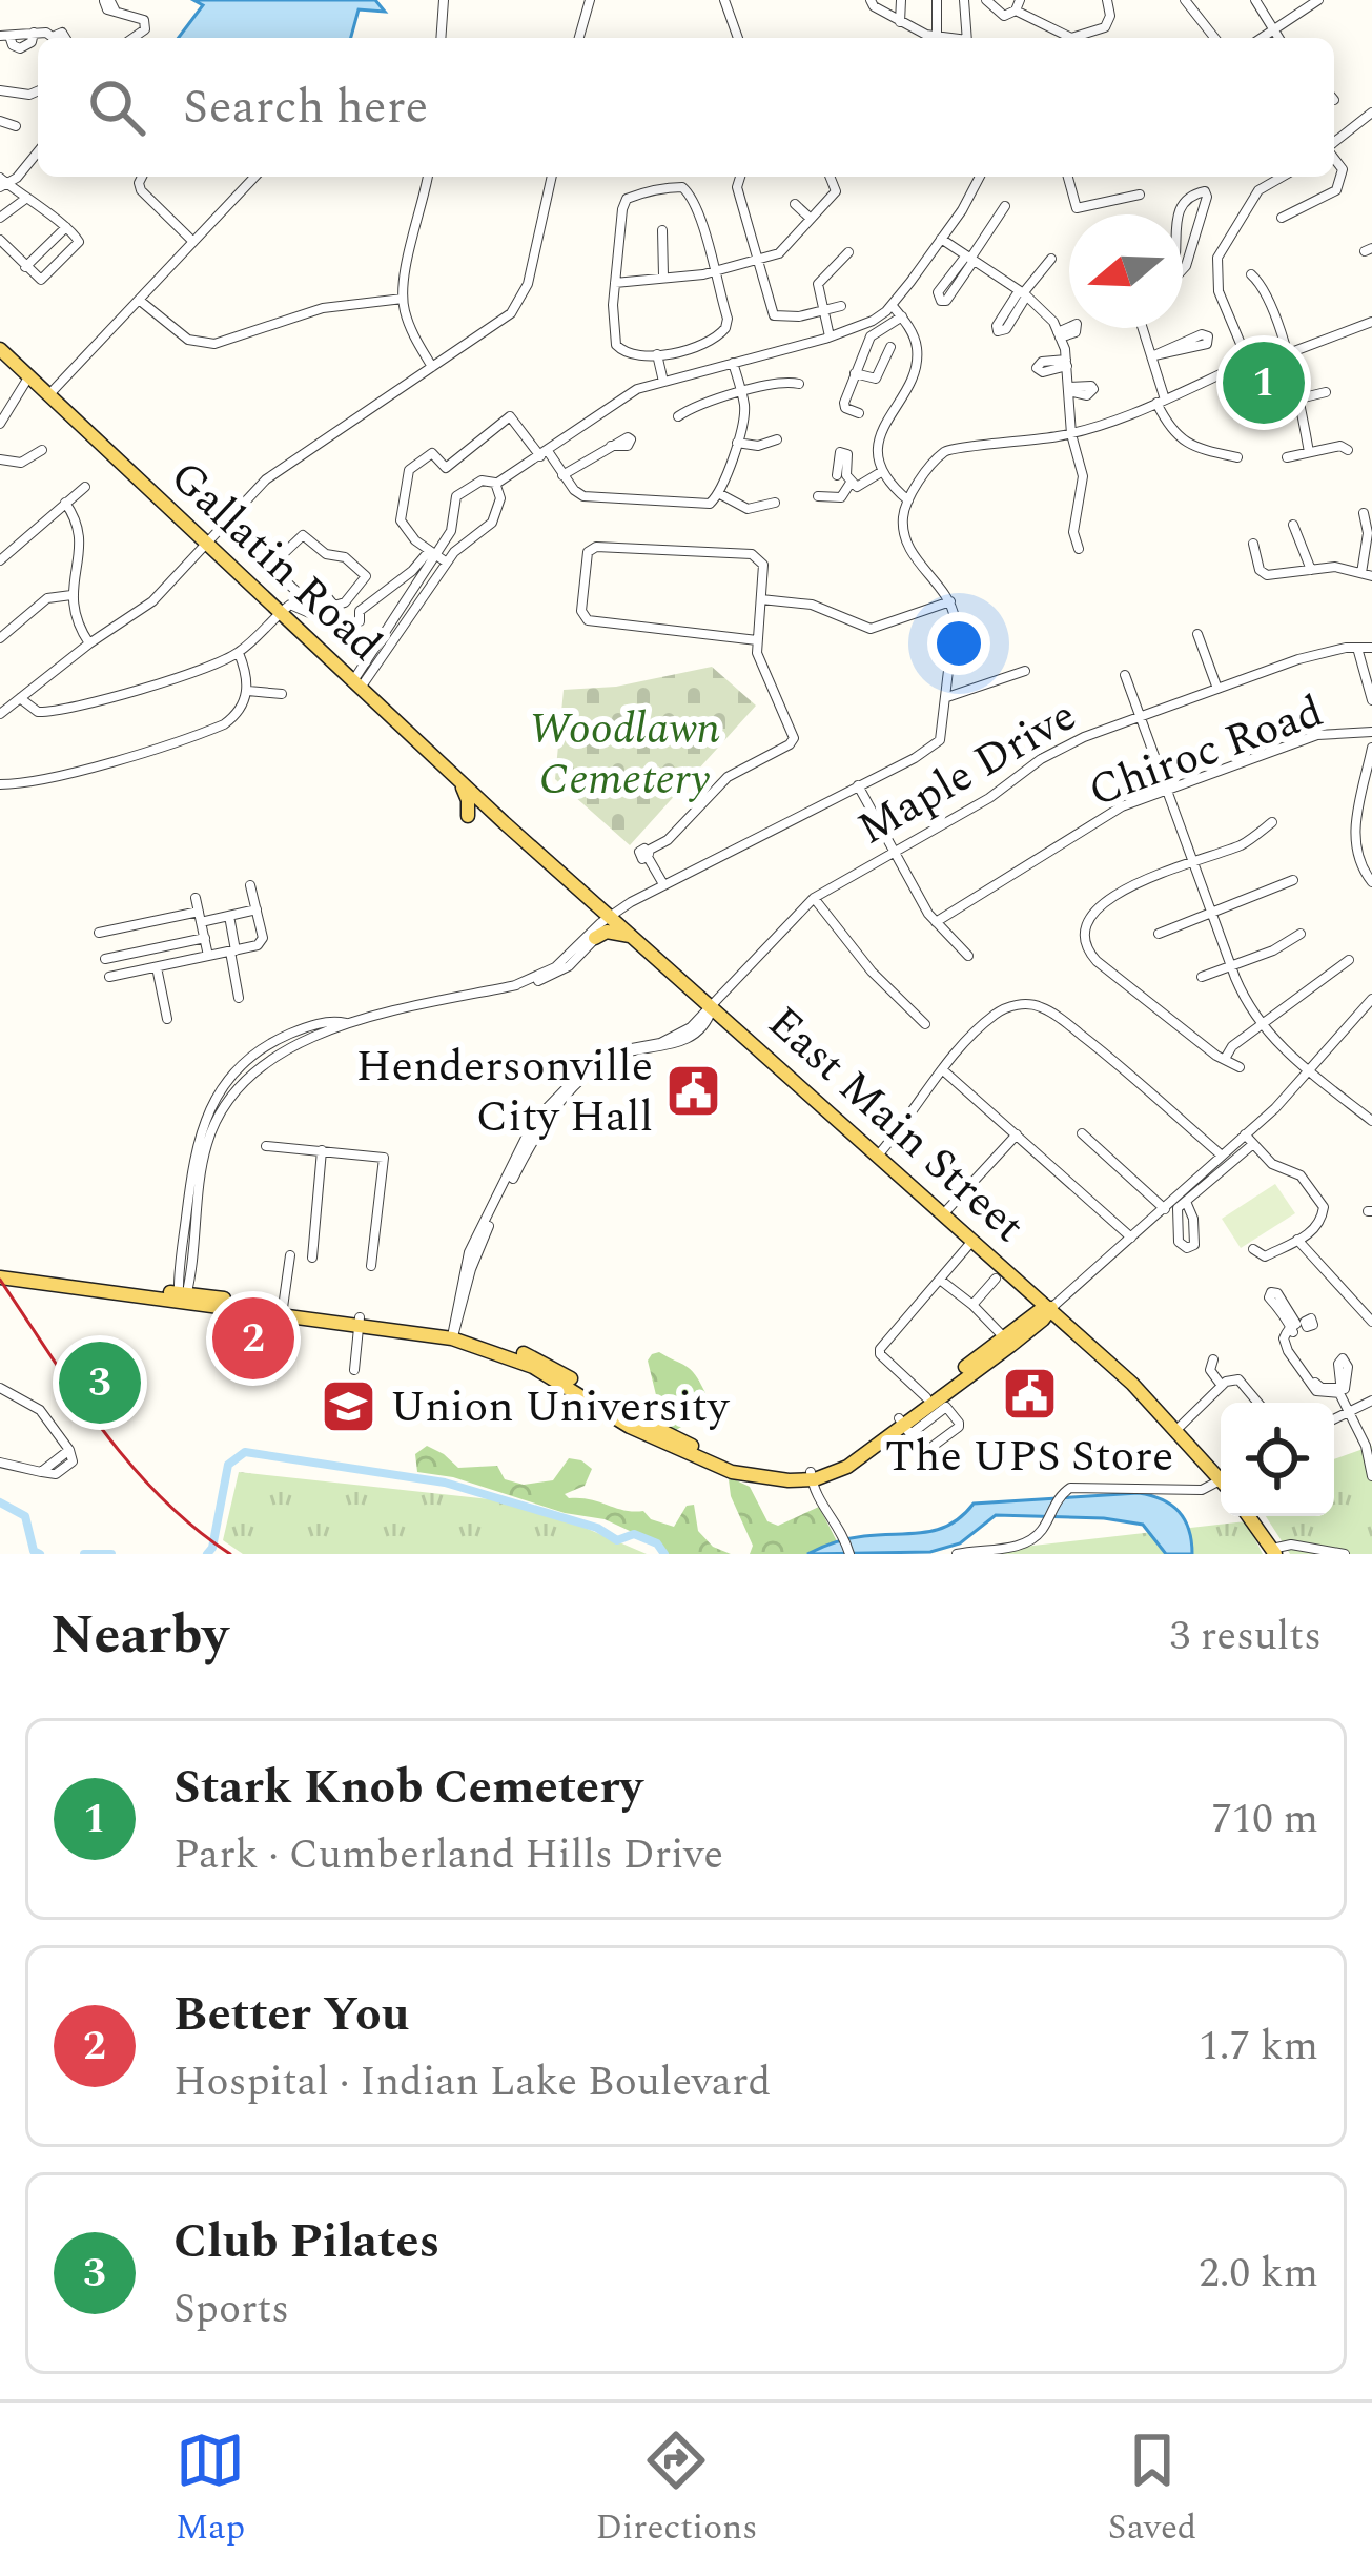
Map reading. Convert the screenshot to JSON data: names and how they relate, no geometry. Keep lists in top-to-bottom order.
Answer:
{
  "streets": {
    "main road": ["Gallatin Road", "East Main Street"],
    "street": ["Chiroc Road", "Maple Drive"]
  },
  "crossings": [
    ["Maple Drive", "East Main Street"]
  ],
  "parks": ["Woodlawn Cemetery"],
  "places": {
    "public building": ["Hendersonville City Hall", "The UPS Store"],
    "school or university": ["Union University"]
  },
  "north": "left",
  "page": {
    "search": "Search here",
    "pins": ["1", "2", "3"],
    "heading": ["Nearby", "3 results"],
    "list": [
      {
        "mark": "1",
        "name": "Stark Knob Cemetery",
        "note": "Park · Cumberland Hills Drive",
        "value": "710 m"
      },
      {
        "mark": "2",
        "name": "Better You",
        "note": "Hospital · Indian Lake Boulevard",
        "value": "1.7 km"
      },
      {
        "mark": "3",
        "name": "Club Pilates",
        "note": "Sports",
        "value": "2.0 km"
      }
    ],
    "nav": ["Map", "Directions", "Saved"]
  }
}
